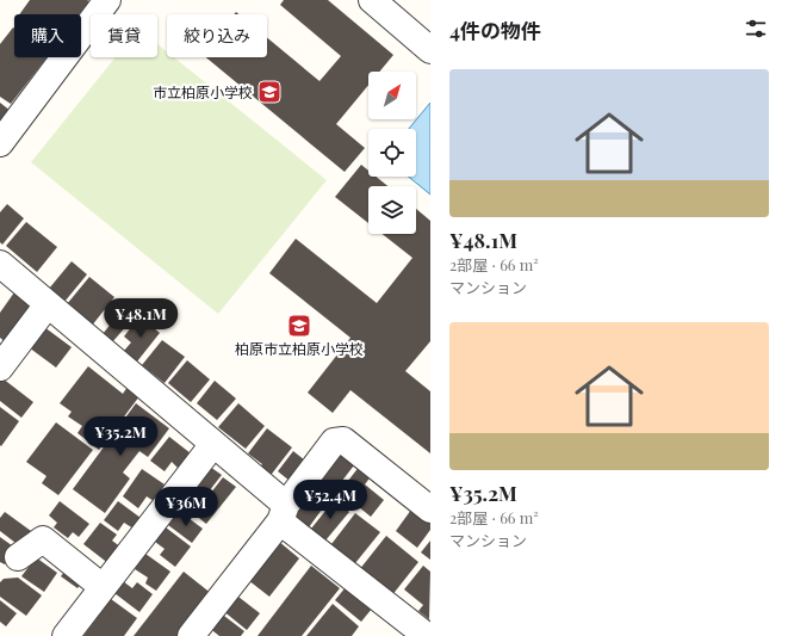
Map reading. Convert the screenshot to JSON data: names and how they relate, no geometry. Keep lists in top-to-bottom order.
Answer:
{
  "places": {
    "school or university": ["市立柏原小学校", "柏原市立柏原小学校"]
  },
  "north": "top right",
  "page": {
    "heading": "4件の物件",
    "chip": ["購入", "賃貸", "絞り込み"],
    "list": [
      {
        "name": "¥48.1M",
        "note": "2部屋 · 66 m² · マンション"
      },
      {
        "name": "¥35.2M",
        "note": "2部屋 · 66 m² · マンション"
      }
    ],
    "price": [
      "¥48.1M",
      "¥35.2M",
      "¥52.4M",
      "¥36M"
    ]
  }
}
